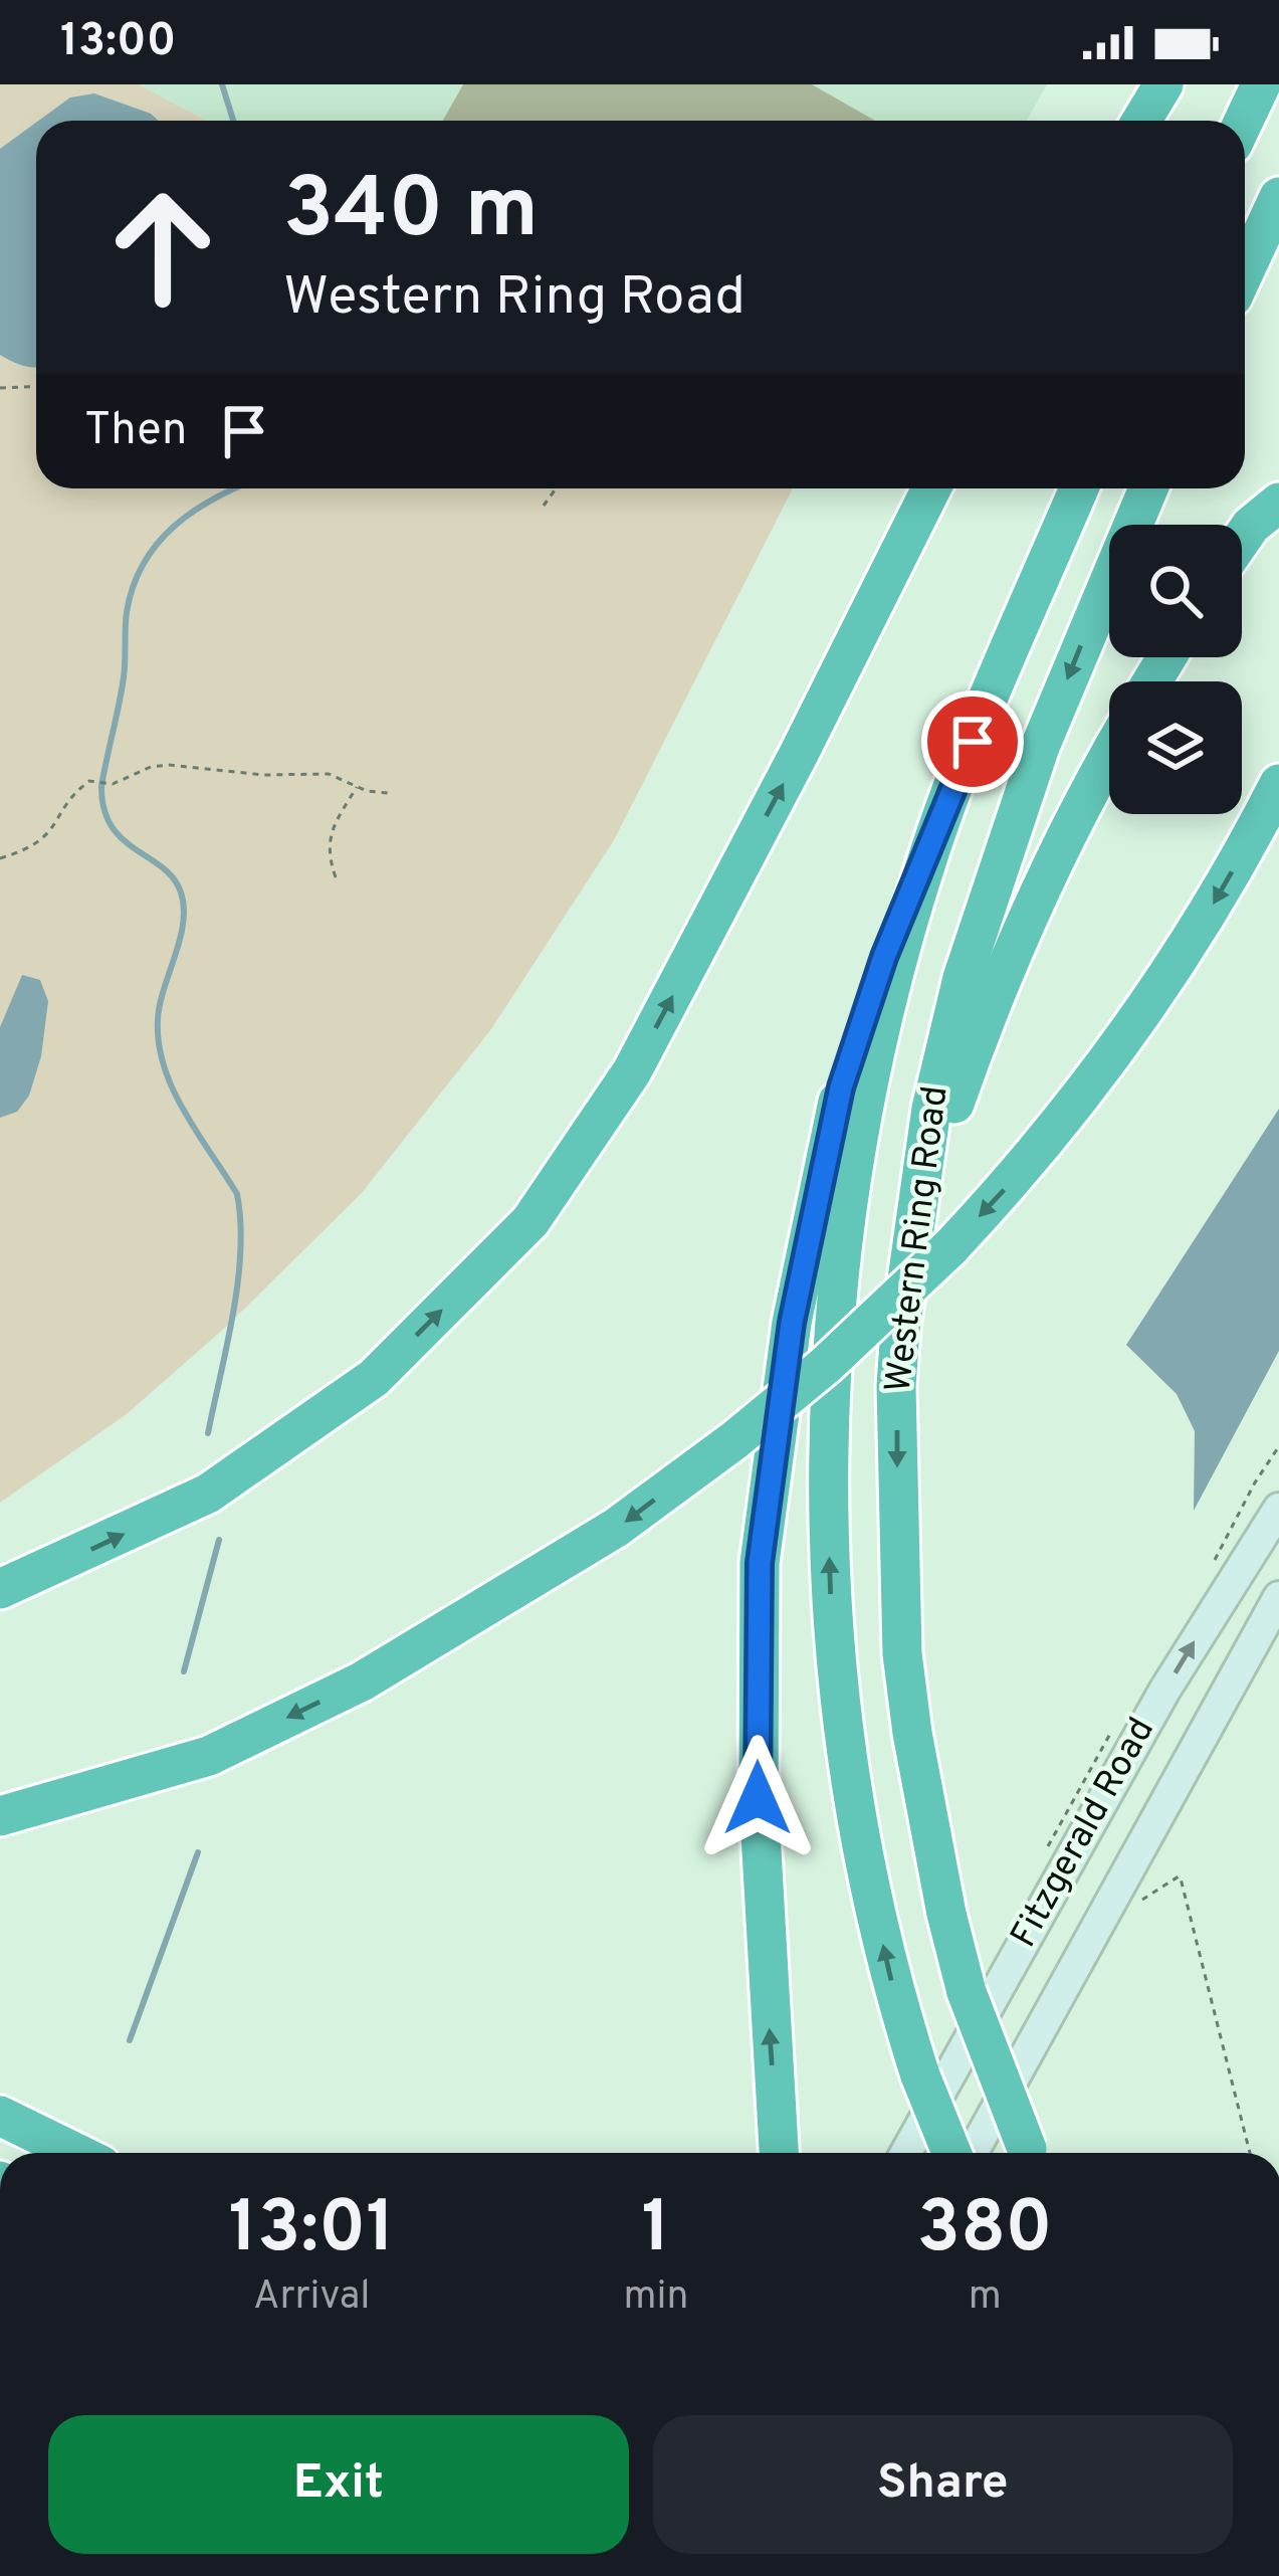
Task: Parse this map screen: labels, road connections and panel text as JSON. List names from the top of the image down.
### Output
{
  "streets": {
    "highway": ["Western Ring Road"],
    "main road": ["Fitzgerald Road"]
  },
  "page": {
    "status": "13:00",
    "turn": ["340 m", "Western Ring Road"],
    "then": "Then",
    "eta": [
      "13:01",
      "Arrival",
      "1",
      "min",
      "380",
      "m"
    ],
    "buttons": ["Exit", "Share"]
  }
}
